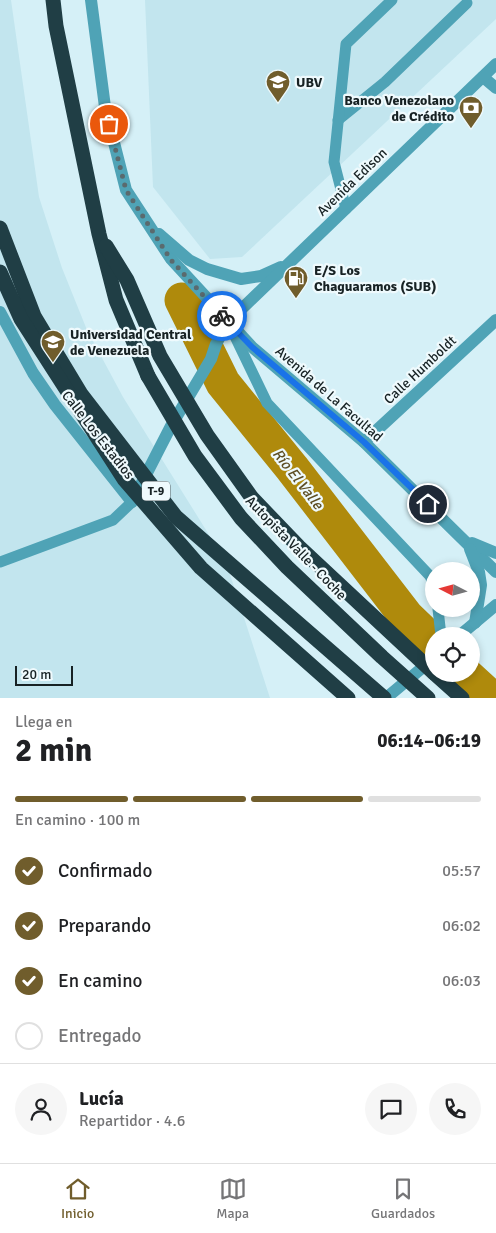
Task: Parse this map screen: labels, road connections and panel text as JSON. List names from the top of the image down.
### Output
{
  "streets": {
    "highway": ["T-9", "Autopista Valle - Coche"],
    "street": [
      "Avenida Edison",
      "Calle Humboldt",
      "Avenida de La Facultad",
      "Calle Los Estadios"
    ]
  },
  "crossings": [
    ["Avenida Edison", "Avenida de La Facultad"],
    ["Avenida Edison", "Calle Los Estadios"],
    ["Calle Humboldt", "Avenida de La Facultad"],
    ["Avenida de La Facultad", "Calle Los Estadios"]
  ],
  "water": ["Río El Valle"],
  "places": {
    "school or university": ["UBV", "Universidad Central de Venezuela"],
    "bank": ["Banco Venezolano de Crédito"],
    "fuel station": ["E/S Los Chaguaramos (SUB)"]
  },
  "scale_bar": "20 m",
  "north": "left",
  "page": {
    "scale": "20 m",
    "heading": ["2 min", "Llega en", "06:14–06:19"],
    "panel": ["Lucía", "Repartidor · 4.6"],
    "bar": "En camino · 100 m",
    "list": [
      ["Confirmado", "05:57"],
      ["Preparando", "06:02"],
      ["En camino", "06:03"],
      "Entregado"
    ],
    "tabs": ["Inicio", "Mapa", "Guardados"]
  }
}
